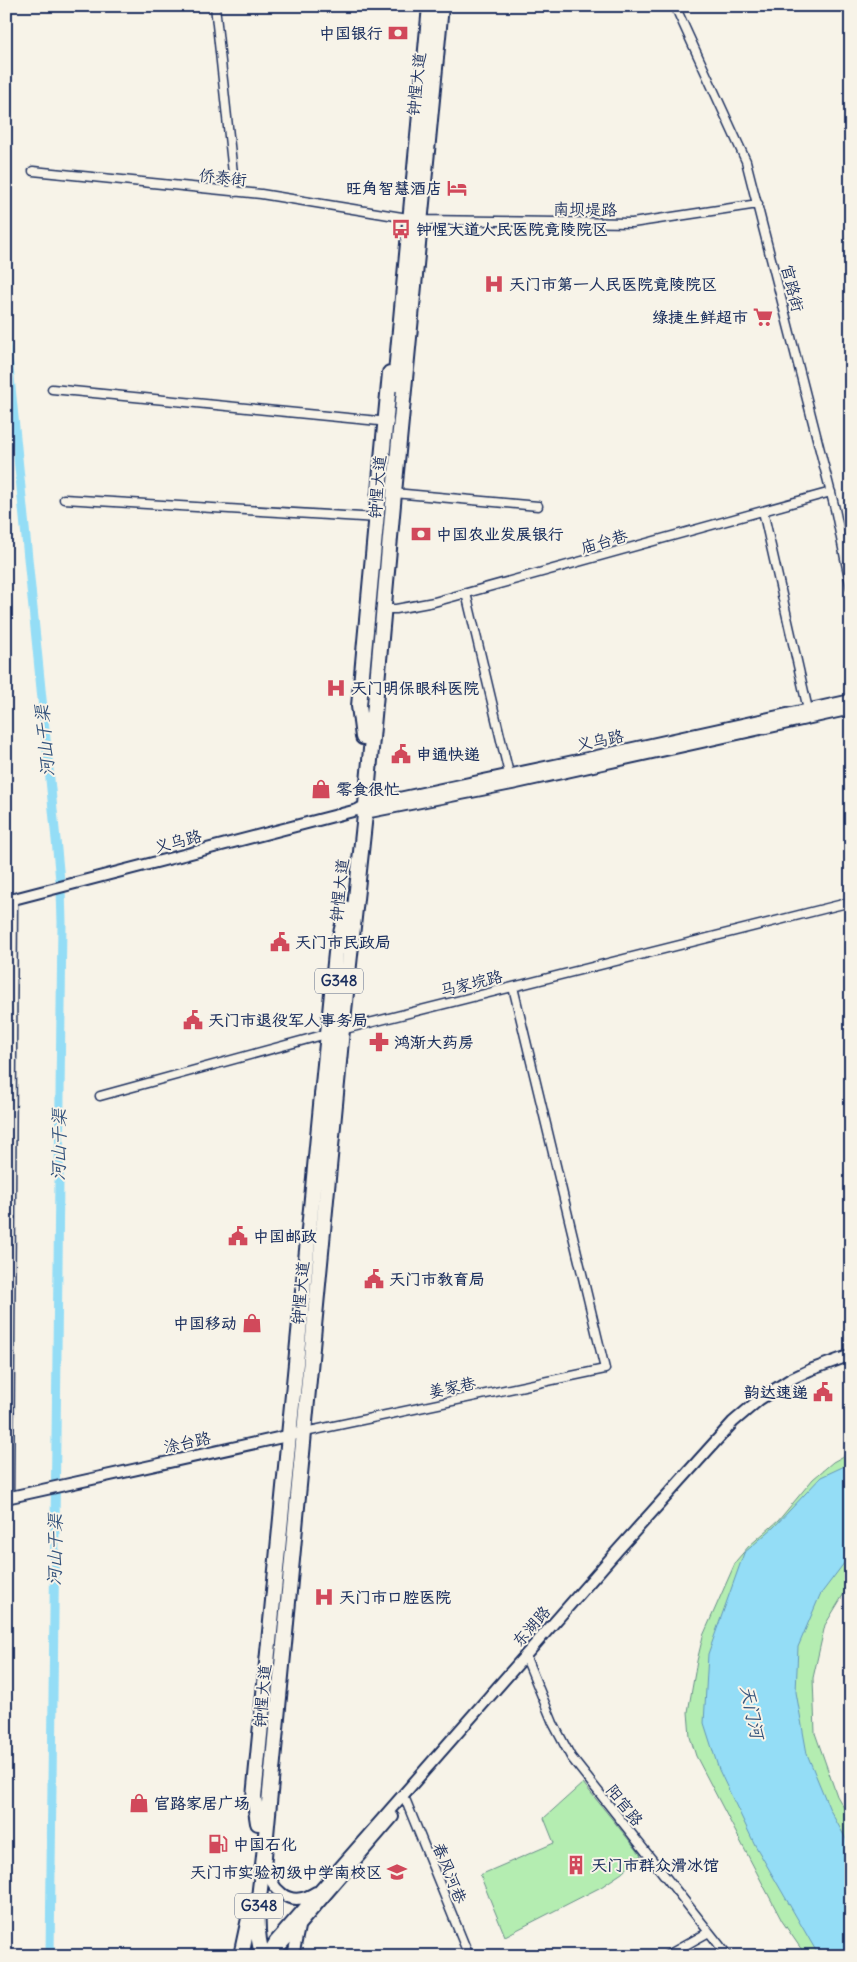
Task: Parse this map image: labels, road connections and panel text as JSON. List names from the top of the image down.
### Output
{
  "streets": {
    "highway": ["钟惺大道", "G348"],
    "main road": ["义乌路", "涂台路", "东湖路"],
    "street": [
      "侨泰街",
      "南坝堤路",
      "官路街",
      "庙台巷",
      "马家垸路",
      "姜家巷",
      "阳官路",
      "春风河巷"
    ]
  },
  "crossings": [
    ["钟惺大道", "侨泰街"],
    ["钟惺大道", "南坝堤路"],
    ["钟惺大道", "庙台巷"],
    ["钟惺大道", "义乌路"],
    ["钟惺大道", "马家垸路"],
    ["钟惺大道", "姜家巷"],
    ["钟惺大道", "涂台路"],
    ["钟惺大道", "东湖路"],
    ["侨泰街", "南坝堤路"],
    ["南坝堤路", "官路街"],
    ["官路街", "庙台巷"],
    ["马家垸路", "姜家巷"],
    ["姜家巷", "涂台路"],
    ["东湖路", "阳官路"],
    ["东湖路", "春风河巷"]
  ],
  "water": ["河山干渠", "天门河"],
  "places": {
    "bank": ["中国银行", "中国农业发展银行"],
    "hotel": ["旺角智慧酒店"],
    "bus stop": ["钟惺大道人民医院竟陵院区"],
    "hospital": ["天门市第一人民医院竟陵院区", "天门明保眼科医院", "天门市口腔医院"],
    "supermarket": ["绿捷生鲜超市"],
    "public building": [
      "申通快递",
      "天门市民政局",
      "天门市退役军人事务局",
      "中国邮政",
      "天门市教育局",
      "韵达速递"
    ],
    "shop": ["零食很忙", "中国移动", "官路家居广场"],
    "pharmacy": ["鸿渐大药房"],
    "fuel station": ["中国石化"],
    "building": ["天门市群众滑冰馆"],
    "school or university": ["天门市实验初级中学南校区"]
  }
}
